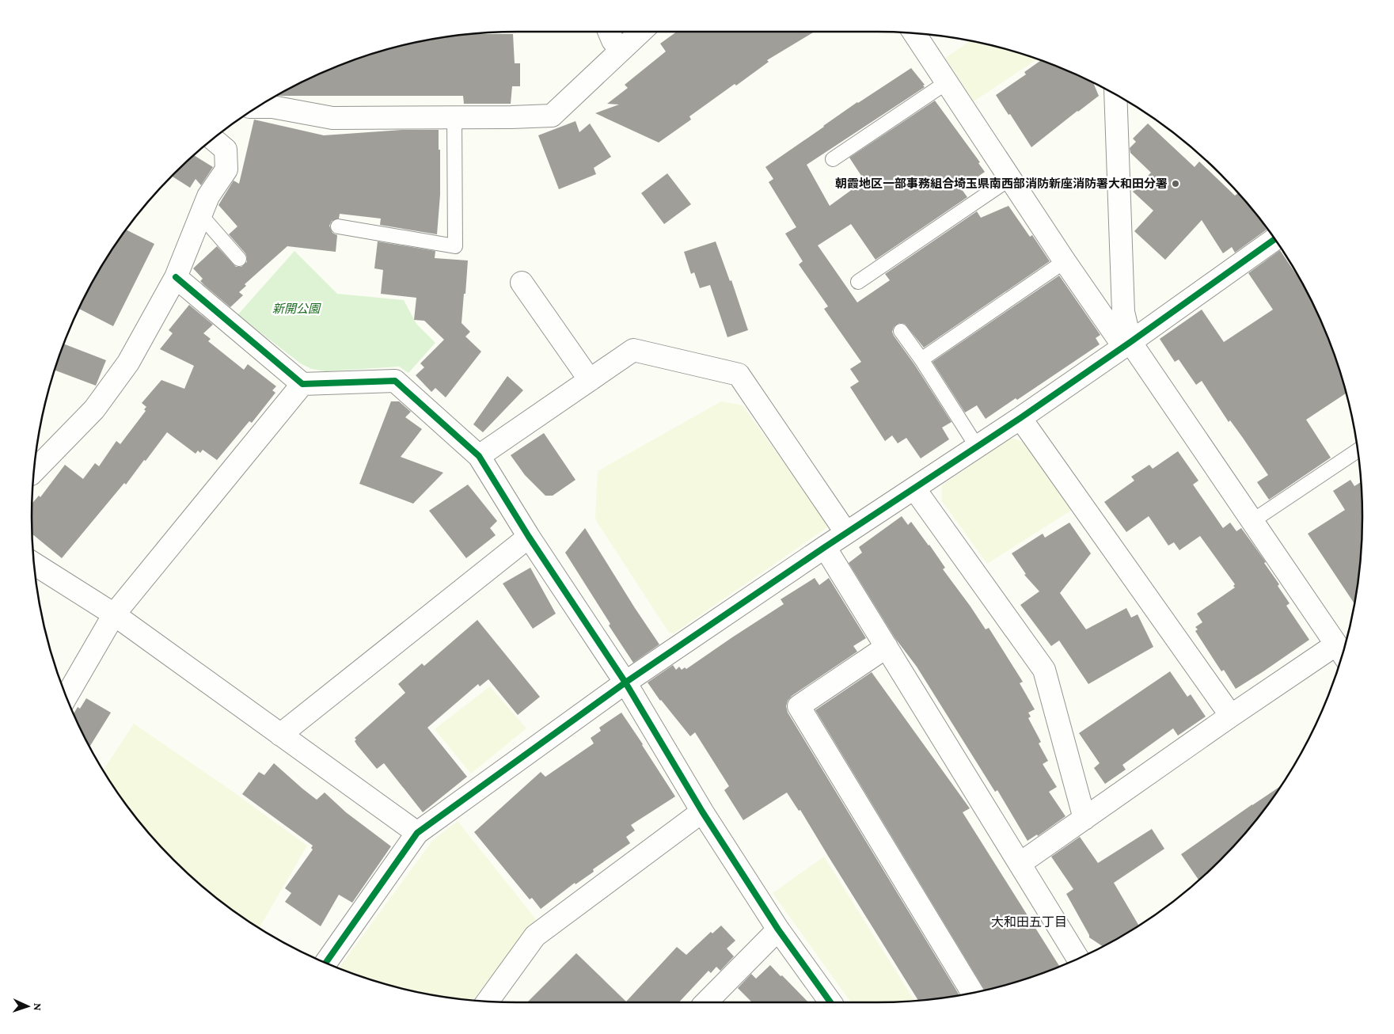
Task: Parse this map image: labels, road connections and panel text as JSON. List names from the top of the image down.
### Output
{
  "districts": ["大和田五丁目"],
  "parks": ["新開公園"],
  "places": ["朝霞地区一部事務組合埼玉県南西部消防新座消防署大和田分署"],
  "north": "right"
}
